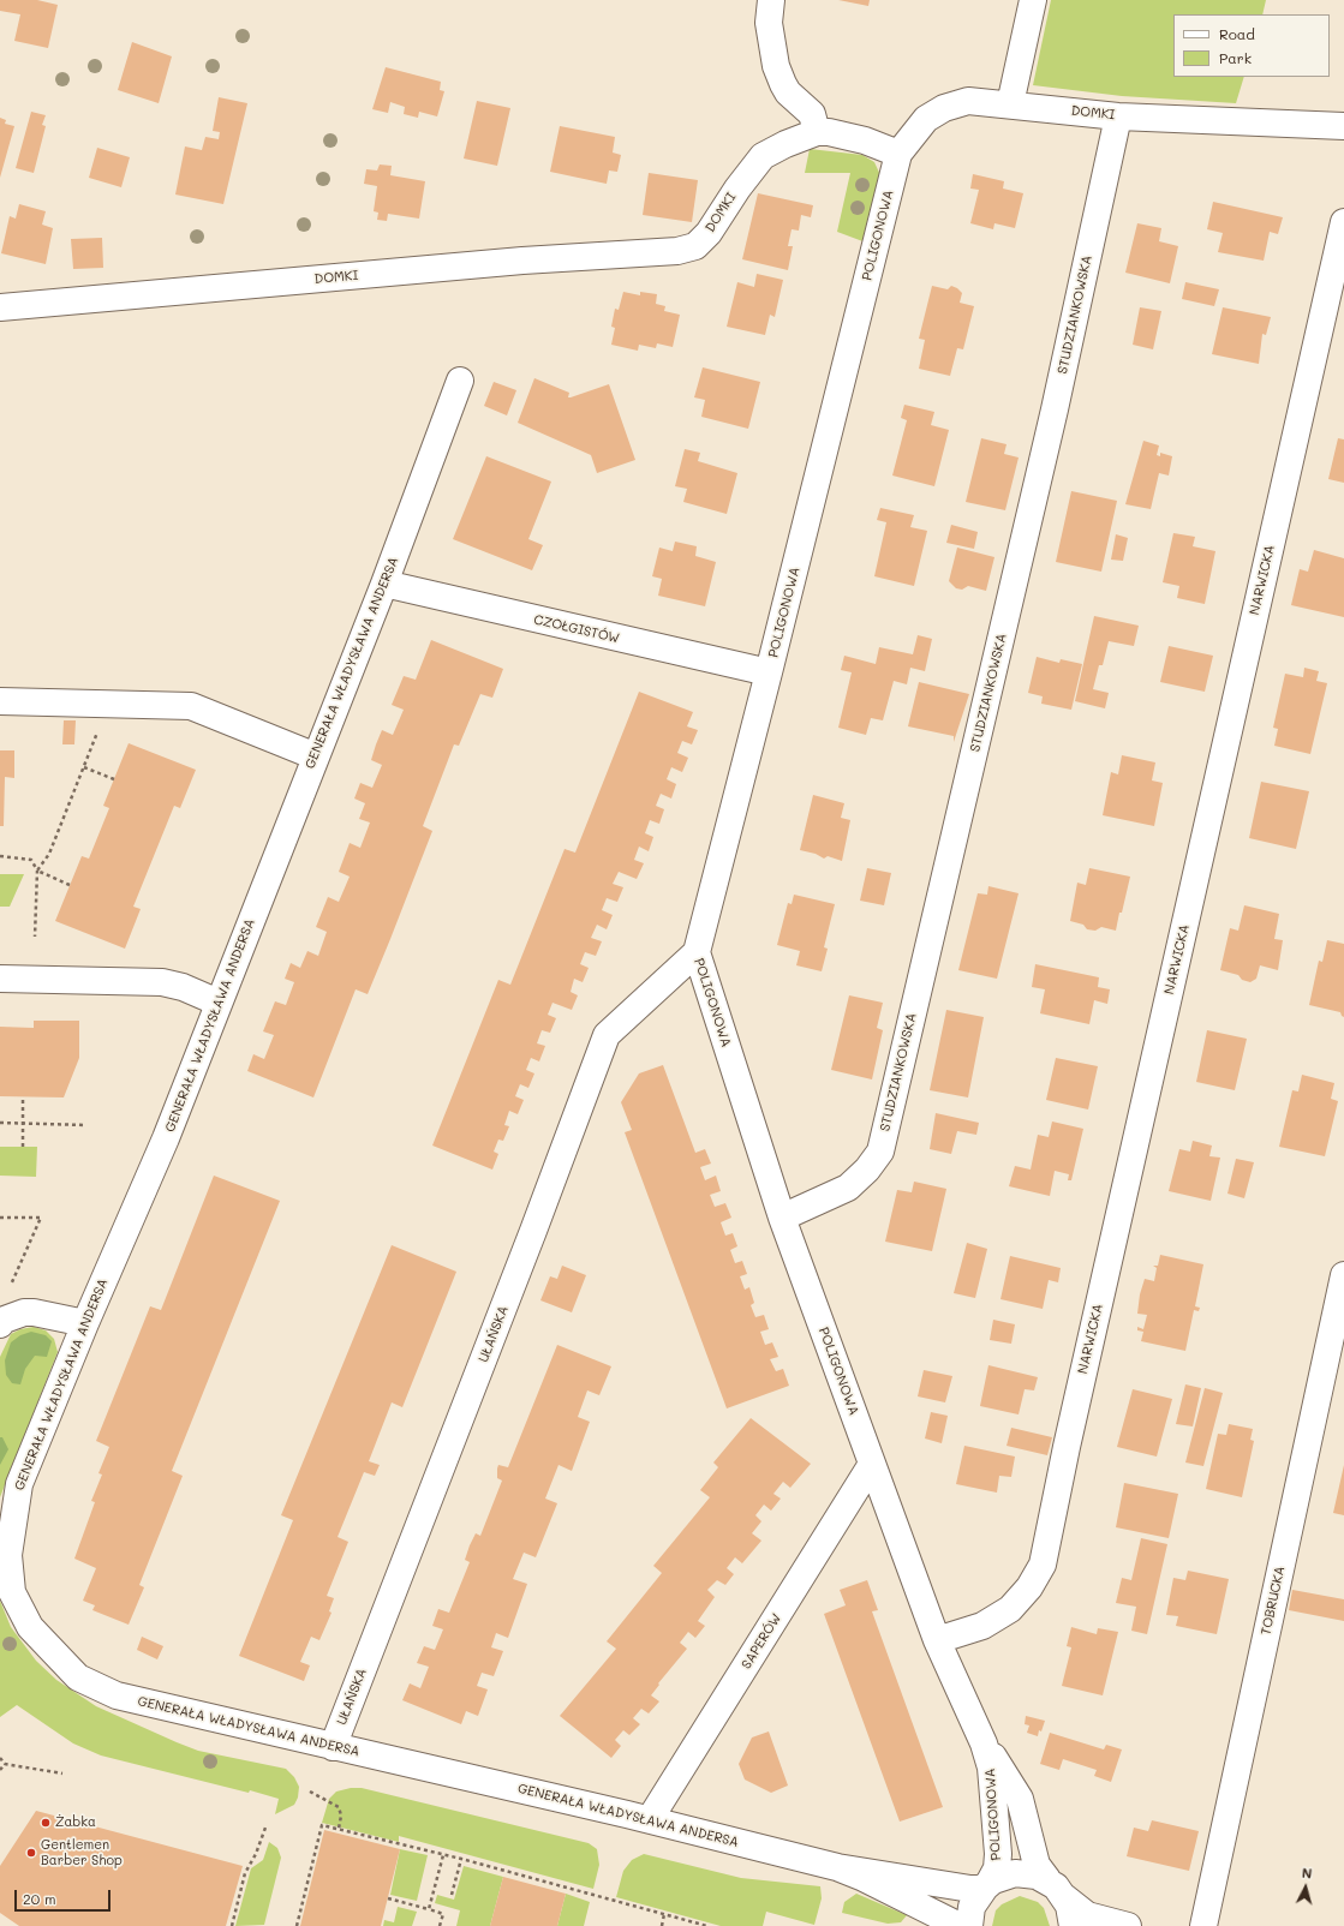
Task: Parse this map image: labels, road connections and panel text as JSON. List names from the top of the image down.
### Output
{
  "streets": {
    "street": [
      "DOMKI",
      "POLIGONOWA",
      "STUDZIANKOWSKA",
      "NARWICKA",
      "CZOŁGISTÓW",
      "GENERAŁA WŁADYSŁAWA ANDERSA",
      "UŁAŃSKA",
      "TOBRUCKA",
      "SAPERÓW"
    ]
  },
  "crossings": [
    ["DOMKI", "POLIGONOWA"],
    ["DOMKI", "STUDZIANKOWSKA"],
    ["POLIGONOWA", "STUDZIANKOWSKA"],
    ["POLIGONOWA", "NARWICKA"],
    ["POLIGONOWA", "CZOŁGISTÓW"],
    ["POLIGONOWA", "GENERAŁA WŁADYSŁAWA ANDERSA"],
    ["POLIGONOWA", "UŁAŃSKA"],
    ["POLIGONOWA", "SAPERÓW"],
    ["CZOŁGISTÓW", "GENERAŁA WŁADYSŁAWA ANDERSA"],
    ["GENERAŁA WŁADYSŁAWA ANDERSA", "UŁAŃSKA"],
    ["GENERAŁA WŁADYSŁAWA ANDERSA", "SAPERÓW"]
  ],
  "places": ["Żabka", "Gentlemen Barber Shop"],
  "legend": ["Road", "Park"],
  "scale_bar": "20 m",
  "north": "top"
}
